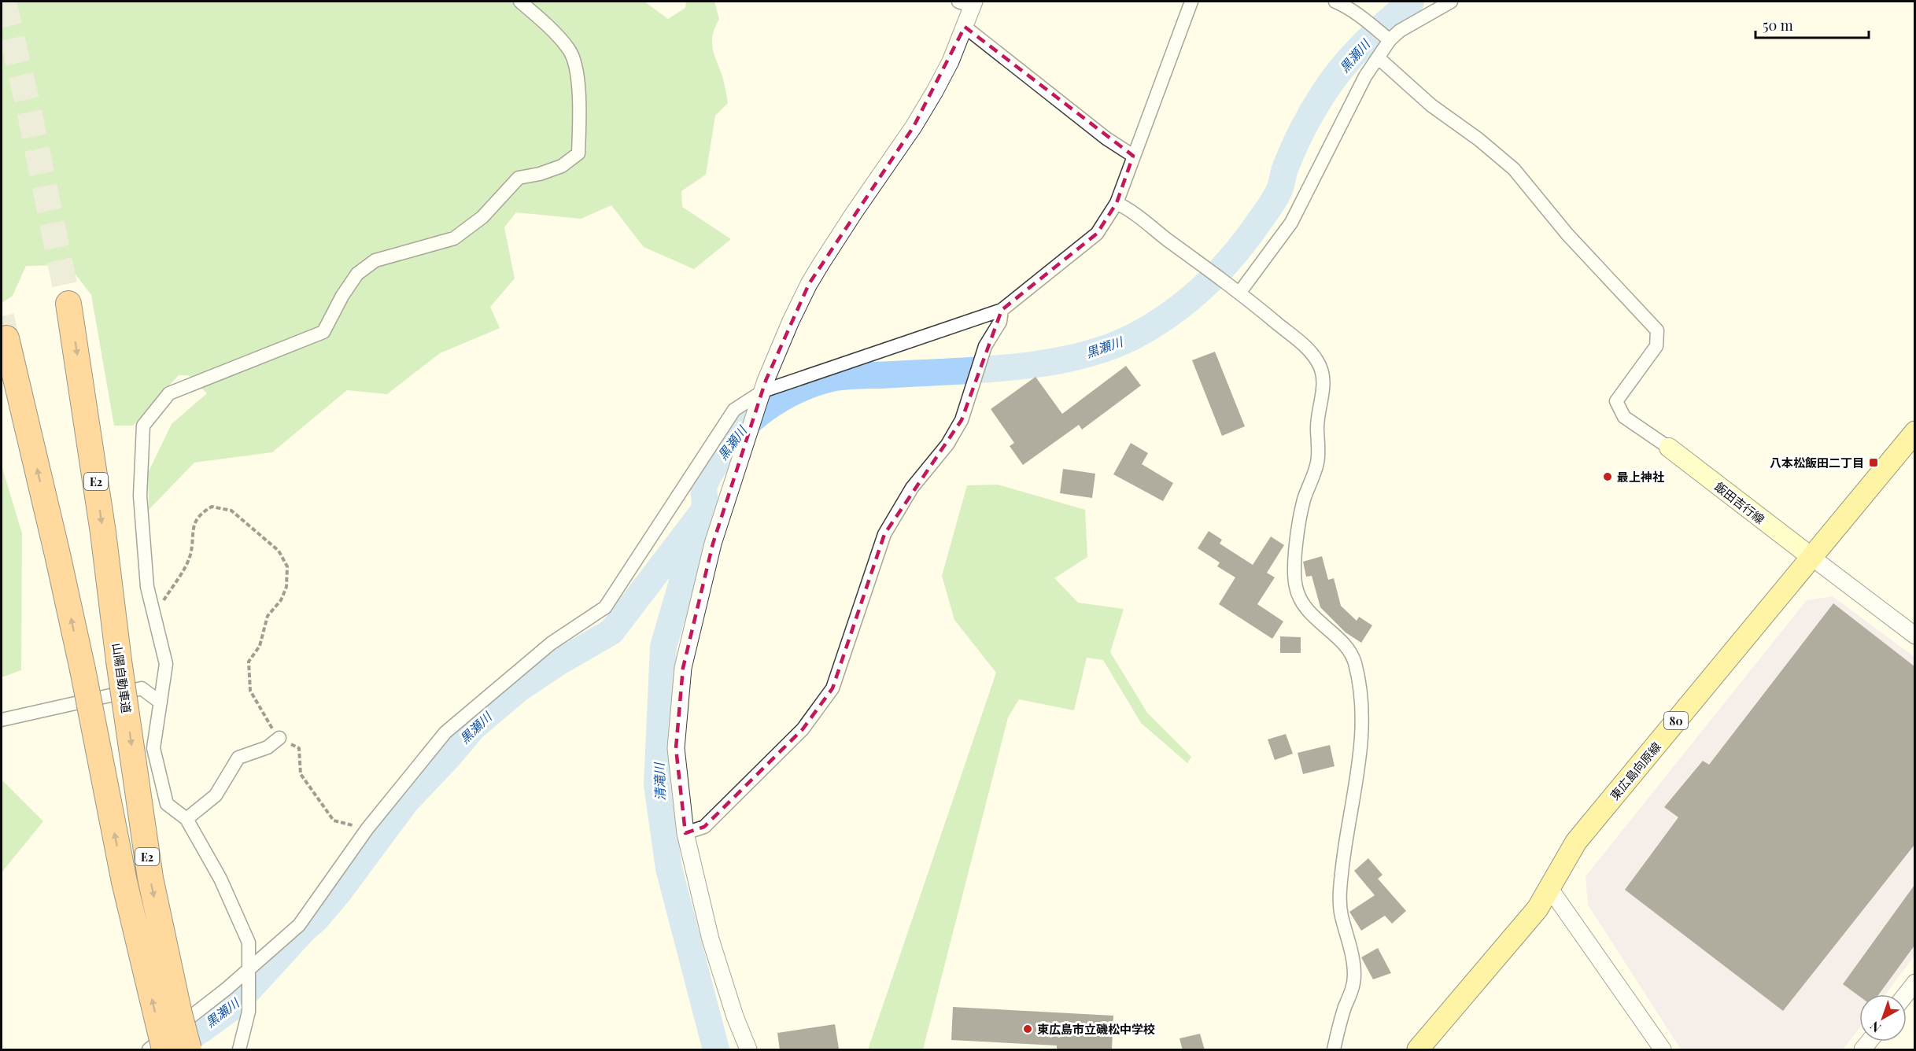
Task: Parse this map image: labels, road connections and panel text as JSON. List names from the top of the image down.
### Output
{
  "streets": {
    "highway": ["E2", "山陽自動車道"],
    "main road": ["飯田吉行線", "80", "東広島向原線"]
  },
  "crossings": [
    ["飯田吉行線", "東広島向原線"]
  ],
  "water": ["黒瀬川", "清滝川"],
  "places": {
    "transit": ["八本松飯田二丁目"],
    "other": ["最上神社", "東広島市立磯松中学校"]
  },
  "scale_bar": "50 m",
  "north": "bottom left"
}
